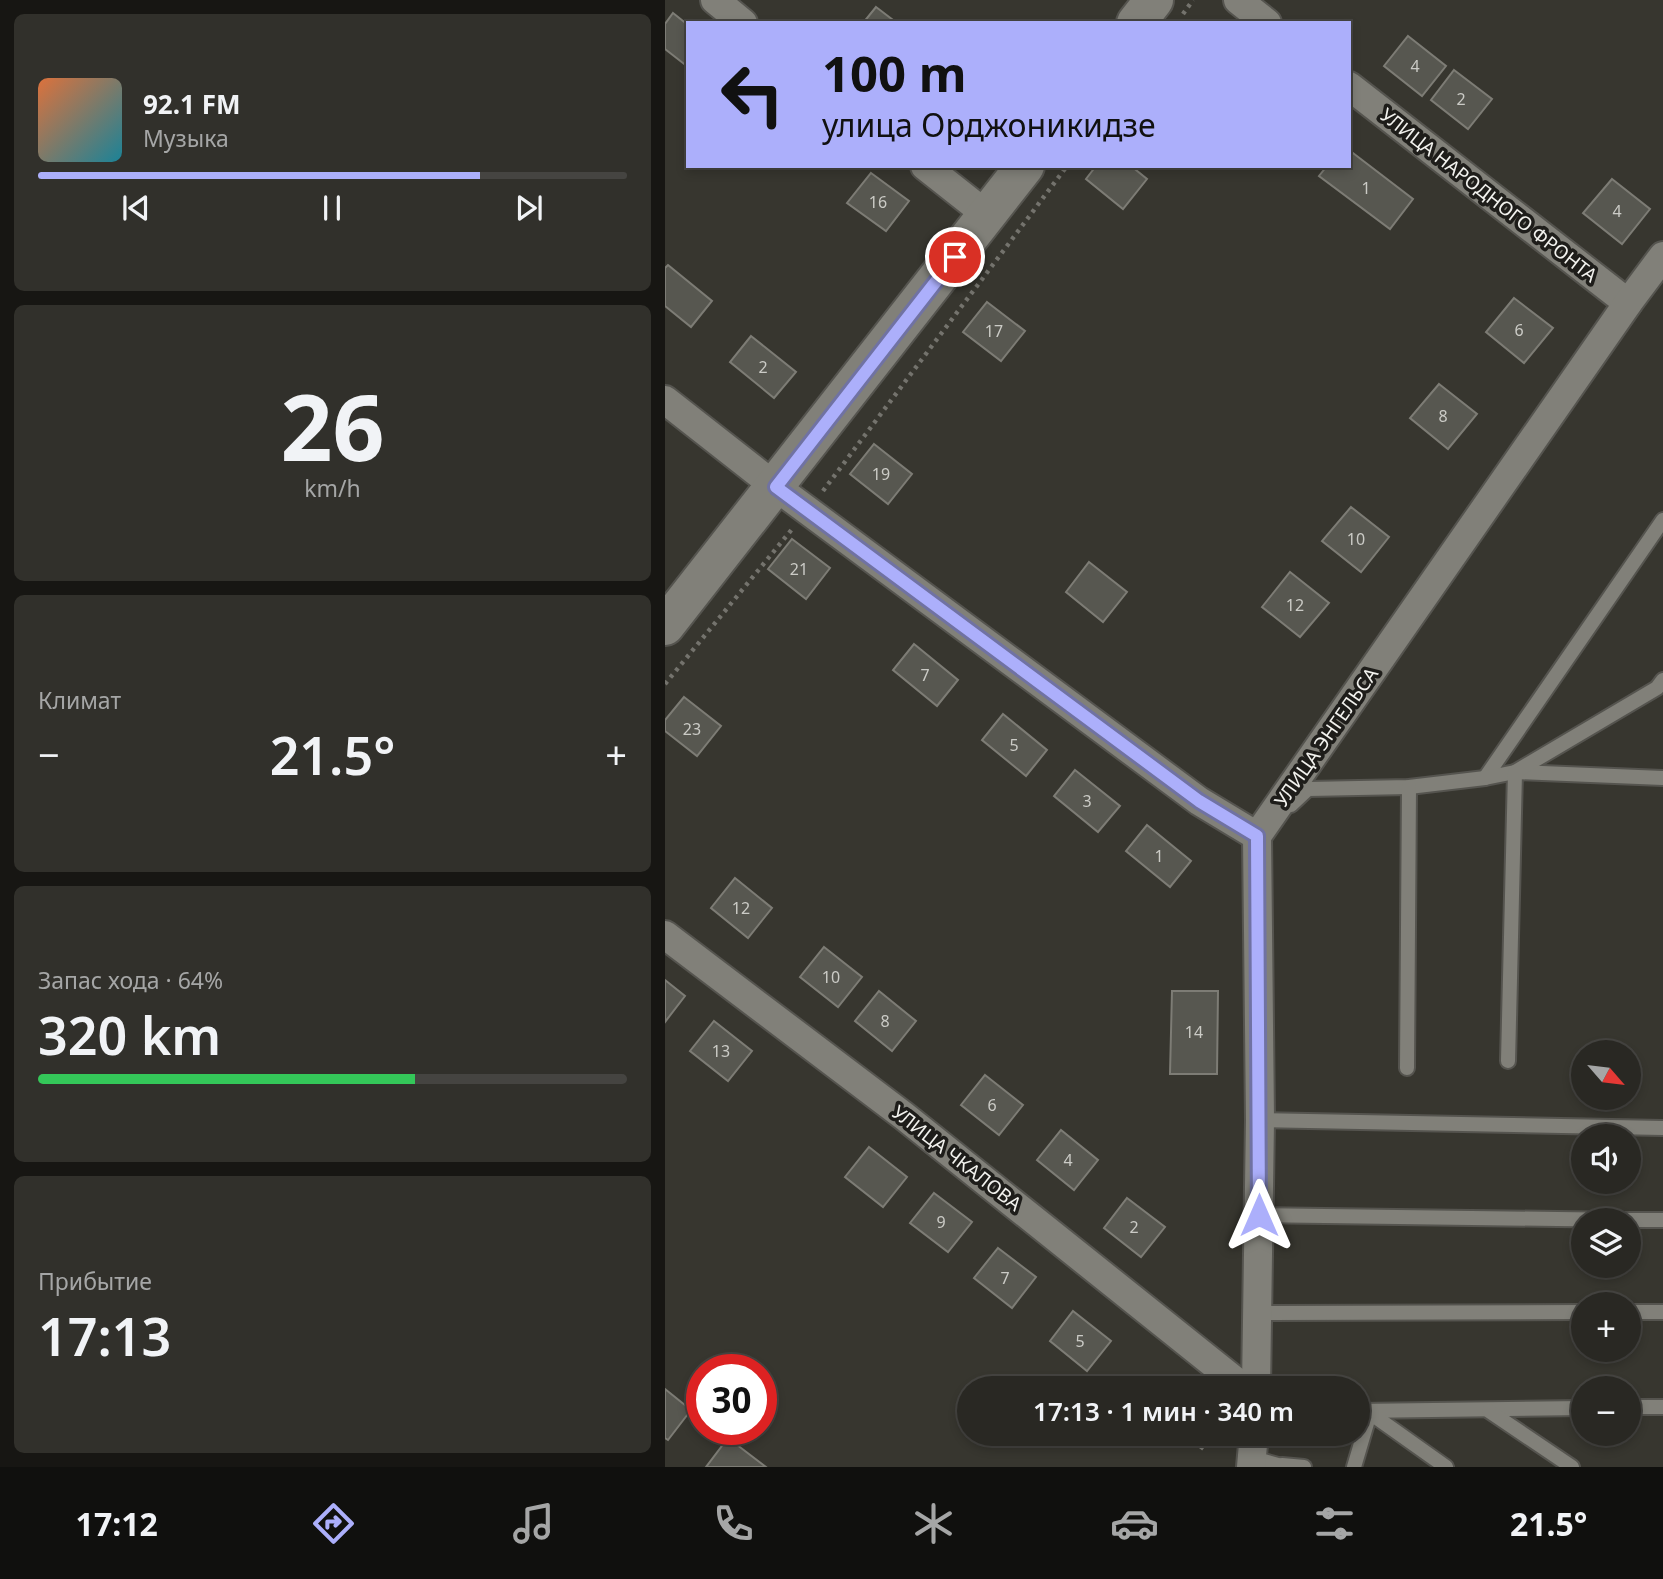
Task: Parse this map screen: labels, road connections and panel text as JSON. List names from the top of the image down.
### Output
{
  "streets": {
    "street": ["УЛИЦА НАРОДНОГО ФРОНТА", "УЛИЦА ЭНГЕЛЬСА", "УЛИЦА ЧКАЛОВА"]
  },
  "crossings": [
    ["УЛИЦА НАРОДНОГО ФРОНТА", "УЛИЦА ЭНГЕЛЬСА"]
  ],
  "house_numbers": [
    "4",
    "2",
    "1",
    "16",
    "4",
    "6",
    "17",
    "2",
    "8",
    "19",
    "10",
    "21",
    "12",
    "7",
    "23",
    "5",
    "3",
    "1",
    "12",
    "10",
    "8",
    "14",
    "13",
    "6",
    "4",
    "9",
    "2",
    "7",
    "5"
  ],
  "north": "bottom right",
  "page": {
    "turn": ["100 m", "улица Орджоникидзе"],
    "song": ["92.1 FM", "Музыка"],
    "tile": [
      ["26", "km/h"],
      "Климат",
      ["Запас хода · 64%", "320 km"],
      ["Прибытие", "17:13"]
    ],
    "heat": ["−", "21.5°", "+"],
    "map_buttons": ["+", "−"],
    "limit": "30",
    "trip": "17:13 · 1 мин · 340 m",
    "tabs": ["17:12", "21.5°"]
  }
}
